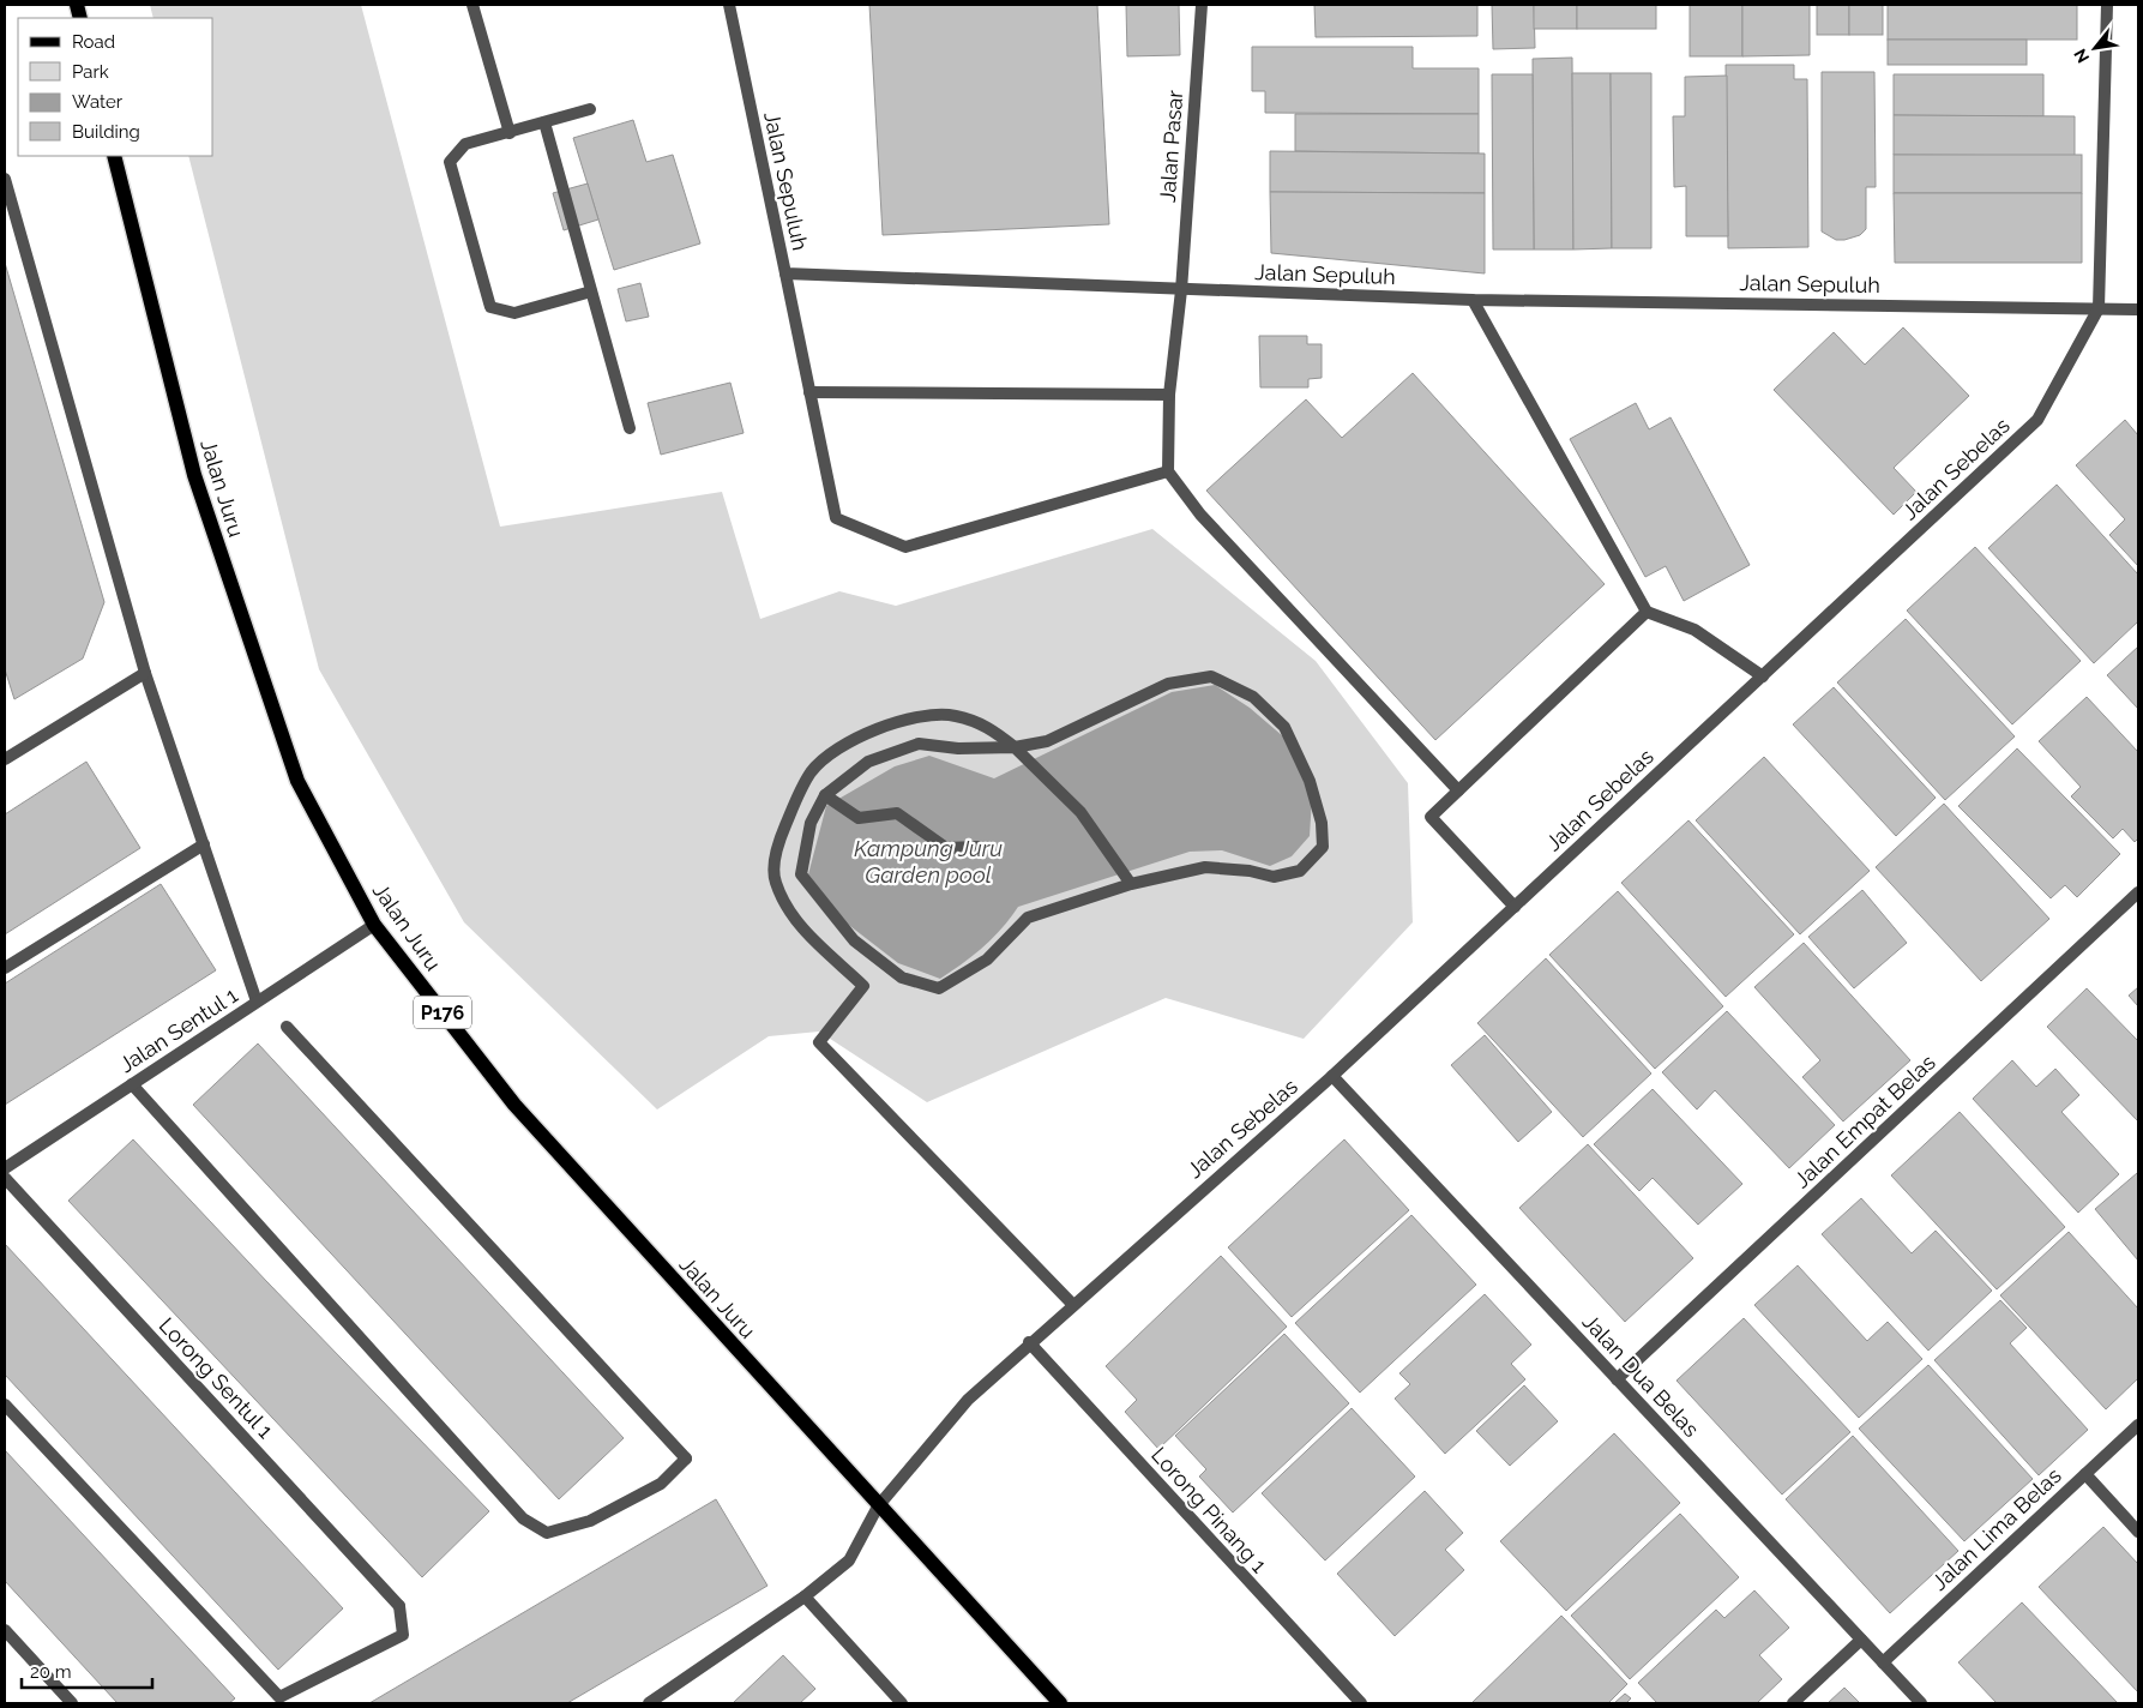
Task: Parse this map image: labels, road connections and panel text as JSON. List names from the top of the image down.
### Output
{
  "streets": {
    "main road": ["Jalan Juru", "P176"],
    "street": [
      "Jalan Pasar",
      "Jalan Sepuluh",
      "Jalan Sebelas",
      "Jalan Sentul 1",
      "Jalan Empat Belas",
      "Jalan Dua Belas",
      "Lorong Sentul 1",
      "Lorong Pinang 1",
      "Jalan Lima Belas"
    ]
  },
  "crossings": [
    ["Jalan Pasar", "Jalan Sepuluh"],
    ["Jalan Sepuluh", "Jalan Sebelas"],
    ["Jalan Sebelas", "Jalan Juru"],
    ["Jalan Sebelas", "Jalan Dua Belas"],
    ["Jalan Sebelas", "Lorong Pinang 1"],
    ["Jalan Juru", "Jalan Sentul 1"],
    ["Jalan Empat Belas", "Jalan Dua Belas"],
    ["Jalan Dua Belas", "Jalan Lima Belas"]
  ],
  "water": ["Kampung Juru Garden pool"],
  "legend": [
    "Road",
    "Park",
    "Water",
    "Building"
  ],
  "scale_bar": "20 m",
  "north": "bottom left"
}
